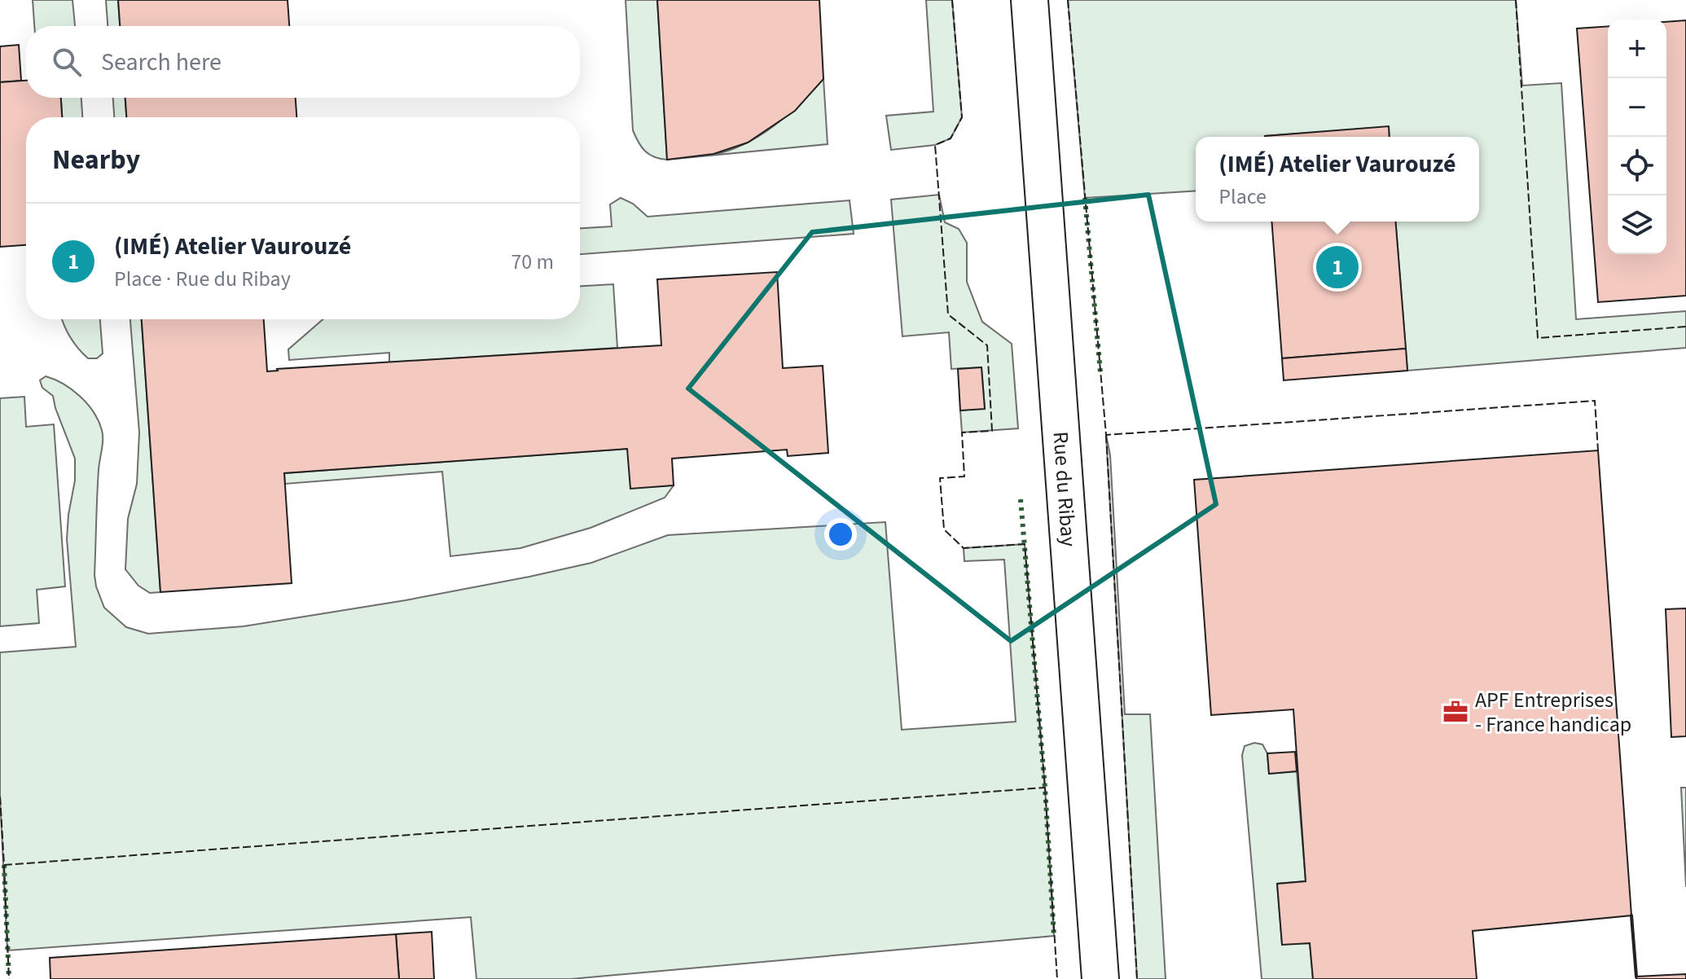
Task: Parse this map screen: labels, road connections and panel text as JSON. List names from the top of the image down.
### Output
{
  "streets": {
    "street": ["Rue du Ribay"]
  },
  "places": {
    "office": ["APF Entreprises - France handicap"]
  },
  "page": {
    "map_buttons": ["+", "−"],
    "search": "Search here",
    "heading": "Nearby",
    "popup": ["(IMÉ) Atelier Vaurouzé", "Place"],
    "list": [
      {
        "mark": "1",
        "name": "(IMÉ) Atelier Vaurouzé",
        "note": "Place · Rue du Ribay",
        "value": "70 m"
      }
    ],
    "pins": "1"
  }
}
